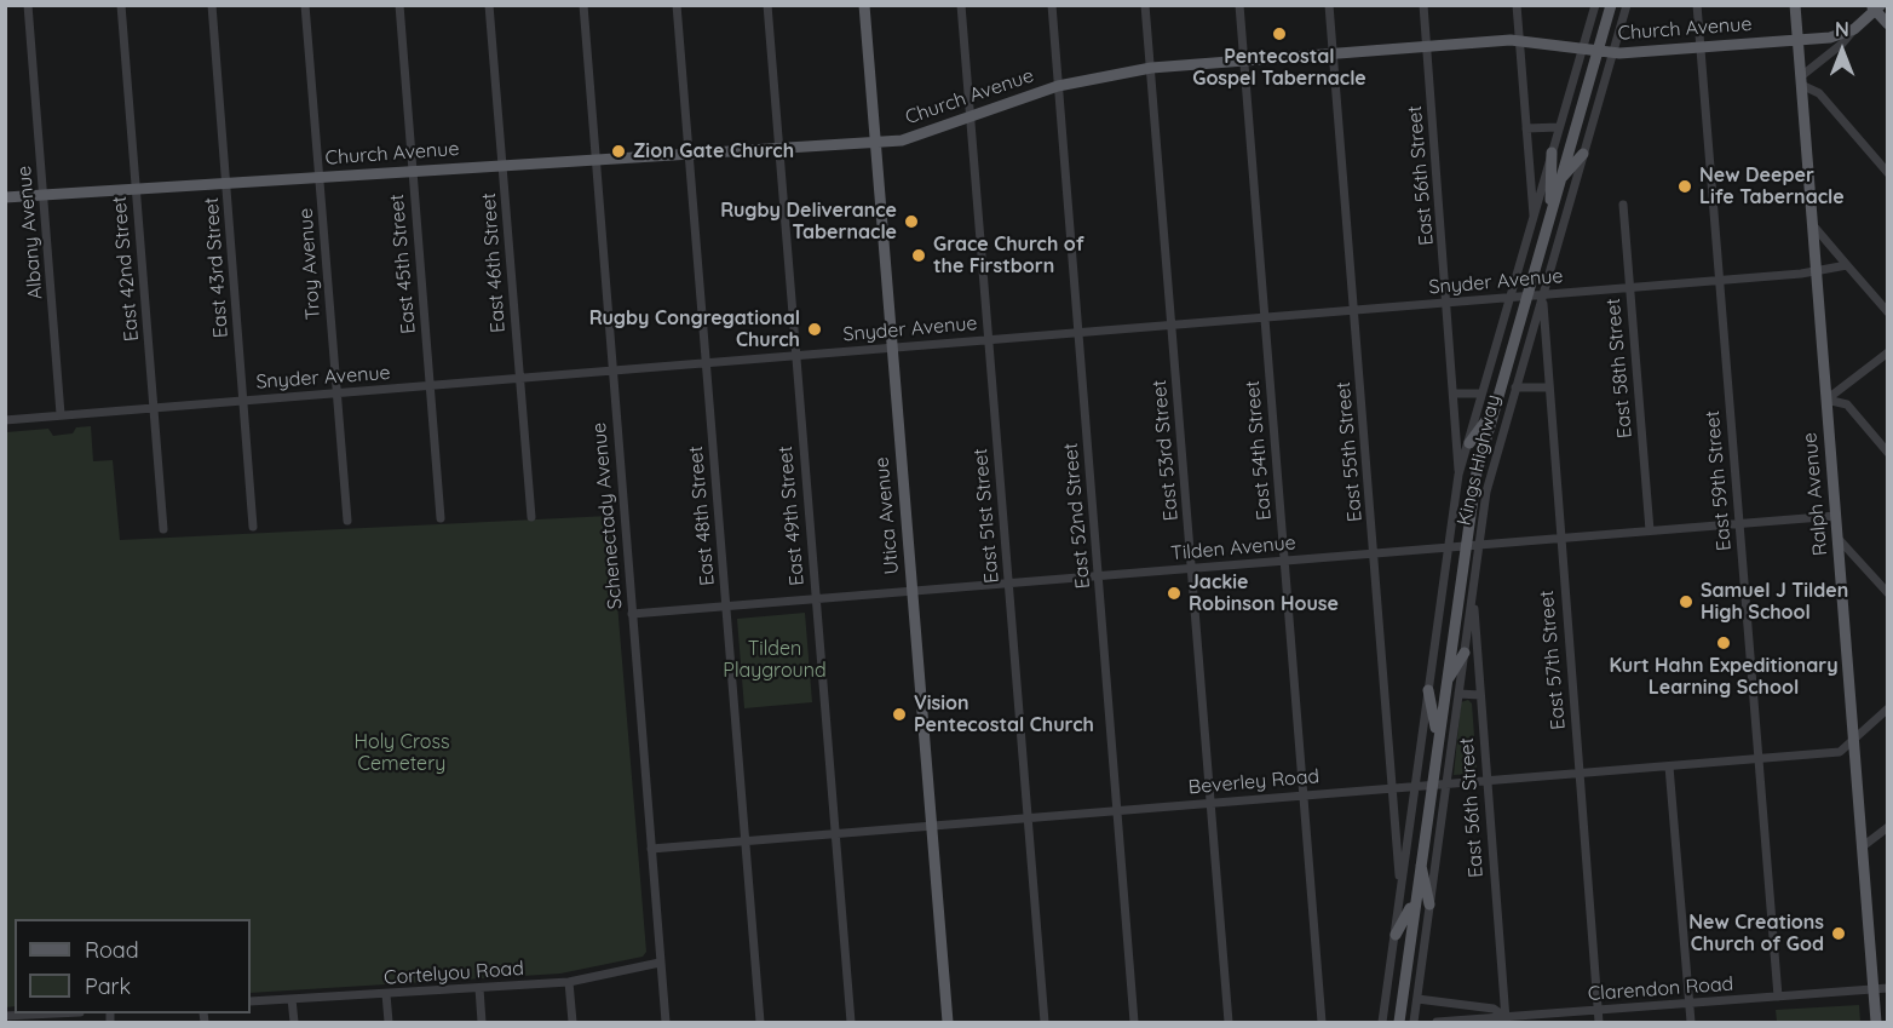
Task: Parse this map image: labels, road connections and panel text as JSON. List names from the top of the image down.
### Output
{
  "streets": {
    "main road": [
      "Church Avenue",
      "Kings Highway",
      "Ralph Avenue",
      "Utica Avenue"
    ],
    "street": [
      "East 56th Street",
      "Albany Avenue",
      "East 46th Street",
      "Troy Avenue",
      "East 45th Street",
      "East 43rd Street",
      "East 42nd Street",
      "Snyder Avenue",
      "East 58th Street",
      "East 53rd Street",
      "East 54th Street",
      "East 55th Street",
      "East 59th Street",
      "Schenectady Avenue",
      "East 48th Street",
      "East 49th Street",
      "East 51st Street",
      "East 52nd Street",
      "Tilden Avenue",
      "East 57th Street",
      "Beverley Road",
      "Cortelyou Road",
      "Clarendon Road"
    ]
  },
  "crossings": [
    ["Church Avenue", "East 56th Street"],
    ["Church Avenue", "Albany Avenue"],
    ["Church Avenue", "East 46th Street"],
    ["Church Avenue", "Troy Avenue"],
    ["Church Avenue", "East 45th Street"],
    ["Church Avenue", "East 43rd Street"],
    ["Church Avenue", "East 42nd Street"],
    ["Church Avenue", "East 53rd Street"],
    ["Church Avenue", "East 54th Street"],
    ["Church Avenue", "East 55th Street"],
    ["Church Avenue", "Kings Highway"],
    ["Church Avenue", "East 59th Street"],
    ["Church Avenue", "Ralph Avenue"],
    ["Church Avenue", "Schenectady Avenue"],
    ["Church Avenue", "East 48th Street"],
    ["Church Avenue", "East 49th Street"],
    ["Church Avenue", "Utica Avenue"],
    ["Church Avenue", "East 51st Street"],
    ["Church Avenue", "East 52nd Street"],
    ["East 56th Street", "Snyder Avenue"],
    ["East 56th Street", "Kings Highway"],
    ["East 56th Street", "Beverley Road"],
    ["East 56th Street", "Clarendon Road"],
    ["Albany Avenue", "Snyder Avenue"],
    ["East 46th Street", "Snyder Avenue"],
    ["Troy Avenue", "Snyder Avenue"],
    ["East 45th Street", "Snyder Avenue"],
    ["East 43rd Street", "Snyder Avenue"],
    ["East 42nd Street", "Snyder Avenue"],
    ["Snyder Avenue", "East 58th Street"],
    ["Snyder Avenue", "East 53rd Street"],
    ["Snyder Avenue", "East 54th Street"],
    ["Snyder Avenue", "East 55th Street"],
    ["Snyder Avenue", "Kings Highway"],
    ["Snyder Avenue", "East 59th Street"],
    ["Snyder Avenue", "Ralph Avenue"],
    ["Snyder Avenue", "Schenectady Avenue"],
    ["Snyder Avenue", "East 48th Street"],
    ["Snyder Avenue", "East 49th Street"],
    ["Snyder Avenue", "Utica Avenue"],
    ["Snyder Avenue", "East 51st Street"],
    ["Snyder Avenue", "East 52nd Street"],
    ["Snyder Avenue", "East 57th Street"],
    ["East 58th Street", "Tilden Avenue"],
    ["East 53rd Street", "Tilden Avenue"],
    ["East 53rd Street", "Beverley Road"],
    ["East 54th Street", "Tilden Avenue"],
    ["East 54th Street", "Beverley Road"],
    ["East 55th Street", "Kings Highway"],
    ["East 55th Street", "Tilden Avenue"],
    ["East 55th Street", "Beverley Road"],
    ["Kings Highway", "Tilden Avenue"],
    ["Kings Highway", "East 57th Street"],
    ["Kings Highway", "Beverley Road"],
    ["East 59th Street", "Tilden Avenue"],
    ["East 59th Street", "Beverley Road"],
    ["East 59th Street", "Clarendon Road"],
    ["Ralph Avenue", "Tilden Avenue"],
    ["Ralph Avenue", "Beverley Road"],
    ["Ralph Avenue", "Clarendon Road"],
    ["Schenectady Avenue", "Tilden Avenue"],
    ["Schenectady Avenue", "Beverley Road"],
    ["Schenectady Avenue", "Cortelyou Road"],
    ["East 48th Street", "Tilden Avenue"],
    ["East 48th Street", "Beverley Road"],
    ["East 49th Street", "Tilden Avenue"],
    ["East 49th Street", "Beverley Road"],
    ["Utica Avenue", "Tilden Avenue"],
    ["Utica Avenue", "Beverley Road"],
    ["East 51st Street", "Tilden Avenue"],
    ["East 51st Street", "Beverley Road"],
    ["East 52nd Street", "Tilden Avenue"],
    ["East 52nd Street", "Beverley Road"],
    ["Tilden Avenue", "East 57th Street"],
    ["East 57th Street", "Beverley Road"],
    ["East 57th Street", "Clarendon Road"]
  ],
  "parks": ["Tilden Playground", "Holy Cross Cemetery"],
  "places": [
    "Pentecostal Gospel Tabernacle",
    "Zion Gate Church",
    "New Deeper Life Tabernacle",
    "Rugby Deliverance Tabernacle",
    "Grace Church of the Firstborn",
    "Rugby Congregational Church",
    "Jackie Robinson House",
    "Samuel J Tilden High School",
    "Kurt Hahn Expeditionary Learning School",
    "Vision Pentecostal Church",
    "New Creations Church of God"
  ],
  "legend": ["Road", "Park"],
  "north": "top"
}
